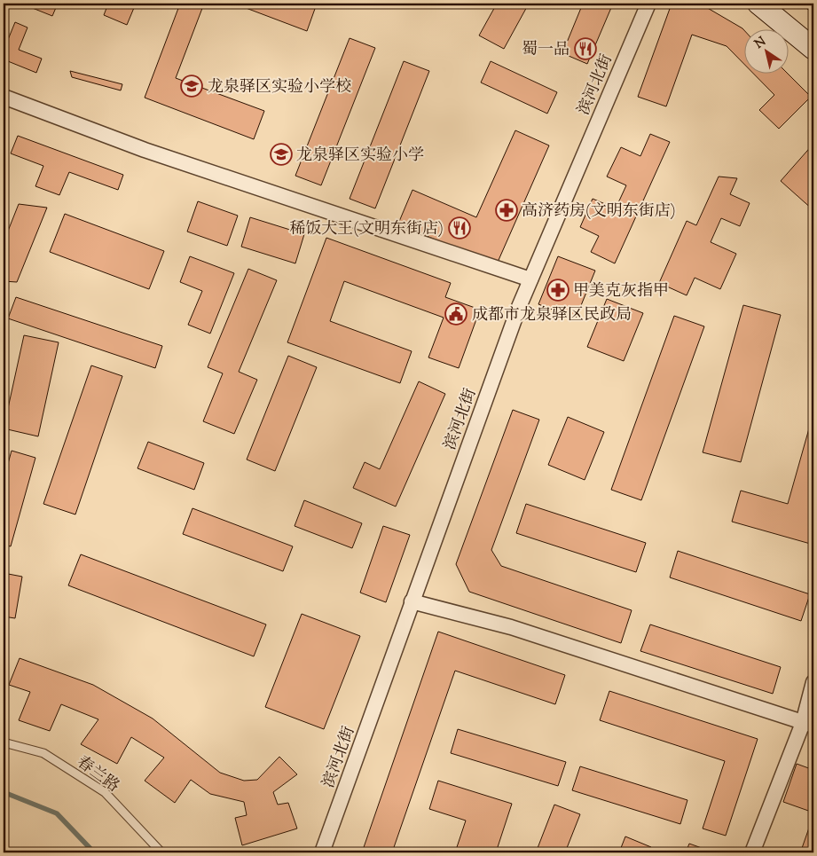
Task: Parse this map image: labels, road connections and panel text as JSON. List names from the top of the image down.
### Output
{
  "streets": {
    "street": ["滨河北街"],
    "lane": ["春兰路"]
  },
  "places": {
    "restaurant": ["蜀一品", "稀饭大王(文明东街店)"],
    "school or university": ["龙泉驿区实验小学校", "龙泉驿区实验小学"],
    "pharmacy": ["高济药房(文明东街店)", "甲美克灰指甲"],
    "public building": ["成都市龙泉驿区民政局"]
  },
  "north": "top left"
}
